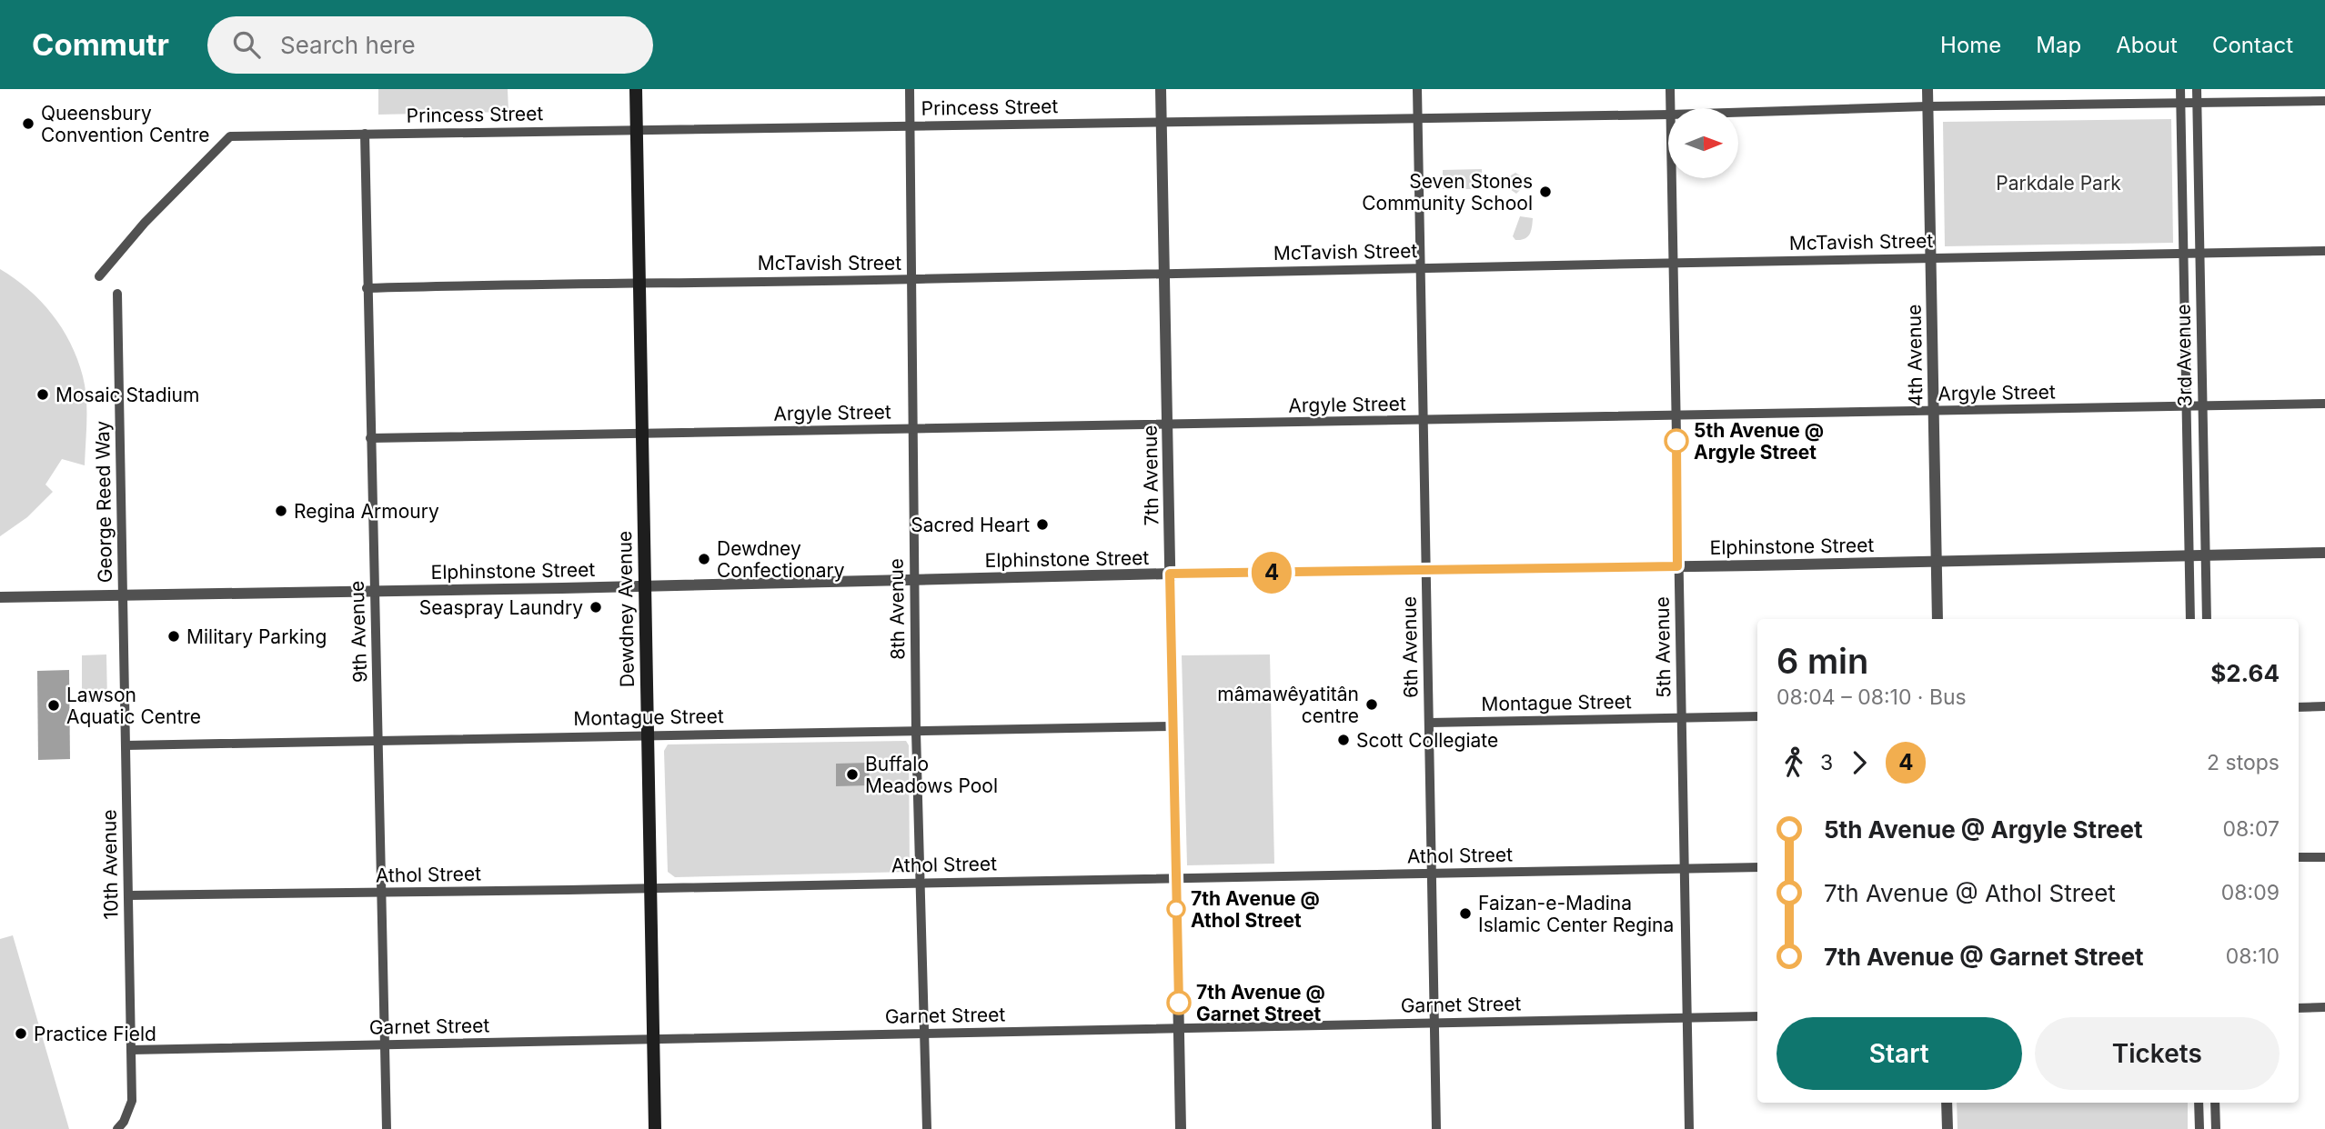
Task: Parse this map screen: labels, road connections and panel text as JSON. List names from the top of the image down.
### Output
{
  "streets": {
    "main road": ["Dewdney Avenue"],
    "street": [
      "Princess Street",
      "McTavish Street",
      "4th Avenue",
      "3rd Avenue",
      "Argyle Street",
      "7th Avenue",
      "George Reed Way",
      "Elphinstone Street",
      "8th Avenue",
      "9th Avenue",
      "6th Avenue",
      "5th Avenue",
      "Montague Street",
      "Athol Street",
      "10th Avenue",
      "Garnet Street"
    ]
  },
  "crossings": [
    ["Princess Street", "4th Avenue"],
    ["Princess Street", "3rd Avenue"],
    ["Princess Street", "7th Avenue"],
    ["Princess Street", "Dewdney Avenue"],
    ["Princess Street", "8th Avenue"],
    ["Princess Street", "9th Avenue"],
    ["Princess Street", "6th Avenue"],
    ["McTavish Street", "4th Avenue"],
    ["McTavish Street", "3rd Avenue"],
    ["McTavish Street", "7th Avenue"],
    ["McTavish Street", "Dewdney Avenue"],
    ["McTavish Street", "8th Avenue"],
    ["McTavish Street", "9th Avenue"],
    ["McTavish Street", "6th Avenue"],
    ["McTavish Street", "5th Avenue"],
    ["4th Avenue", "Argyle Street"],
    ["4th Avenue", "Elphinstone Street"],
    ["3rd Avenue", "Argyle Street"],
    ["3rd Avenue", "Elphinstone Street"],
    ["Argyle Street", "7th Avenue"],
    ["Argyle Street", "Dewdney Avenue"],
    ["Argyle Street", "8th Avenue"],
    ["Argyle Street", "9th Avenue"],
    ["Argyle Street", "6th Avenue"],
    ["Argyle Street", "5th Avenue"],
    ["7th Avenue", "Elphinstone Street"],
    ["7th Avenue", "Montague Street"],
    ["7th Avenue", "Athol Street"],
    ["7th Avenue", "Garnet Street"],
    ["George Reed Way", "Elphinstone Street"],
    ["George Reed Way", "10th Avenue"],
    ["Elphinstone Street", "Dewdney Avenue"],
    ["Elphinstone Street", "8th Avenue"],
    ["Elphinstone Street", "9th Avenue"],
    ["Elphinstone Street", "6th Avenue"],
    ["Elphinstone Street", "5th Avenue"],
    ["Elphinstone Street", "10th Avenue"],
    ["Dewdney Avenue", "Montague Street"],
    ["Dewdney Avenue", "Athol Street"],
    ["Dewdney Avenue", "Garnet Street"],
    ["8th Avenue", "Montague Street"],
    ["8th Avenue", "Athol Street"],
    ["8th Avenue", "Garnet Street"],
    ["9th Avenue", "Montague Street"],
    ["9th Avenue", "Athol Street"],
    ["9th Avenue", "Garnet Street"],
    ["6th Avenue", "Montague Street"],
    ["6th Avenue", "Athol Street"],
    ["6th Avenue", "Garnet Street"],
    ["5th Avenue", "Montague Street"],
    ["5th Avenue", "Athol Street"],
    ["5th Avenue", "Garnet Street"],
    ["Montague Street", "10th Avenue"],
    ["Athol Street", "10th Avenue"],
    ["10th Avenue", "Garnet Street"]
  ],
  "parks": ["Parkdale Park"],
  "places": [
    "Queensbury Convention Centre",
    "Seven Stones Community School",
    "Mosaic Stadium",
    "5th Avenue @ Argyle Street",
    "Regina Armoury",
    "Sacred Heart",
    "Dewdney Confectionary",
    "Seaspray Laundry",
    "Military Parking",
    "mâmawêyatitân centre",
    "Lawson Aquatic Centre",
    "Scott Collegiate",
    "Buffalo Meadows Pool",
    "7th Avenue @ Athol Street",
    "Faizan-e-Madina Islamic Center Regina",
    "7th Avenue @ Garnet Street",
    "Practice Field"
  ],
  "lines": ["bus line 4"],
  "north": "right",
  "page": {
    "header": "Commutr",
    "search": "Search here",
    "nav": [
      "Home",
      "Map",
      "About",
      "Contact"
    ],
    "on_map": "4",
    "heading": ["6 min", "08:04 – 08:10 · Bus", "$2.64"],
    "legs": ["3", "4", "2 stops"],
    "list": [
      {
        "name": "5th Avenue @ Argyle Street",
        "value": "08:07"
      },
      {
        "name": "7th Avenue @ Athol Street",
        "value": "08:09"
      },
      {
        "name": "7th Avenue @ Garnet Street",
        "value": "08:10"
      }
    ],
    "buttons": ["Start", "Tickets"]
  }
}
